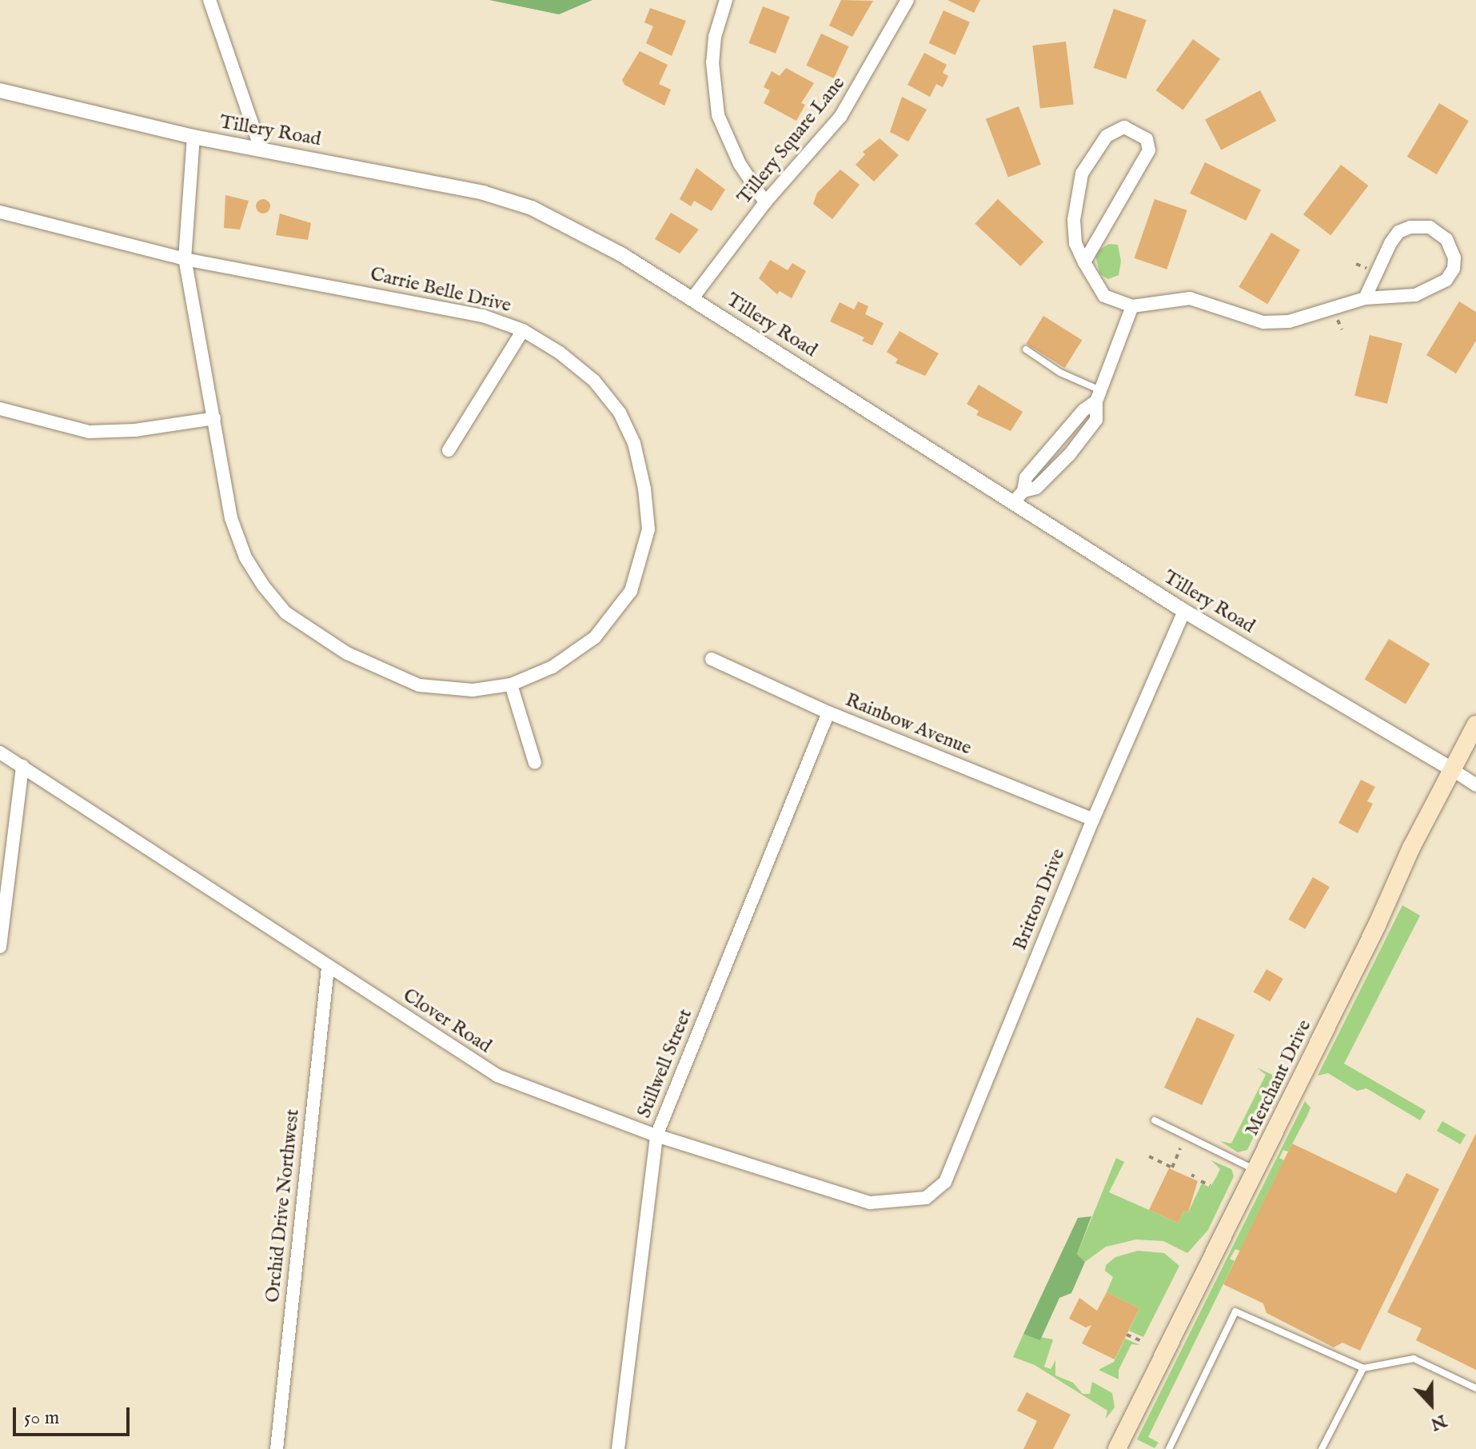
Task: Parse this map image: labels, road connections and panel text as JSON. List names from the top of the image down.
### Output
{
  "streets": {
    "main road": ["Merchant Drive"],
    "street": [
      "Tillery Road",
      "Tillery Square Lane",
      "Carrie Belle Drive",
      "Rainbow Avenue",
      "Britton Drive",
      "Clover Road",
      "Stillwell Street",
      "Orchid Drive Northwest"
    ]
  },
  "crossings": [
    ["Tillery Road", "Tillery Square Lane"],
    ["Tillery Road", "Carrie Belle Drive"],
    ["Tillery Road", "Britton Drive"],
    ["Tillery Road", "Merchant Drive"],
    ["Rainbow Avenue", "Britton Drive"],
    ["Rainbow Avenue", "Stillwell Street"],
    ["Britton Drive", "Clover Road"],
    ["Clover Road", "Stillwell Street"],
    ["Clover Road", "Orchid Drive Northwest"]
  ],
  "scale_bar": "50 m",
  "north": "bottom"
}
